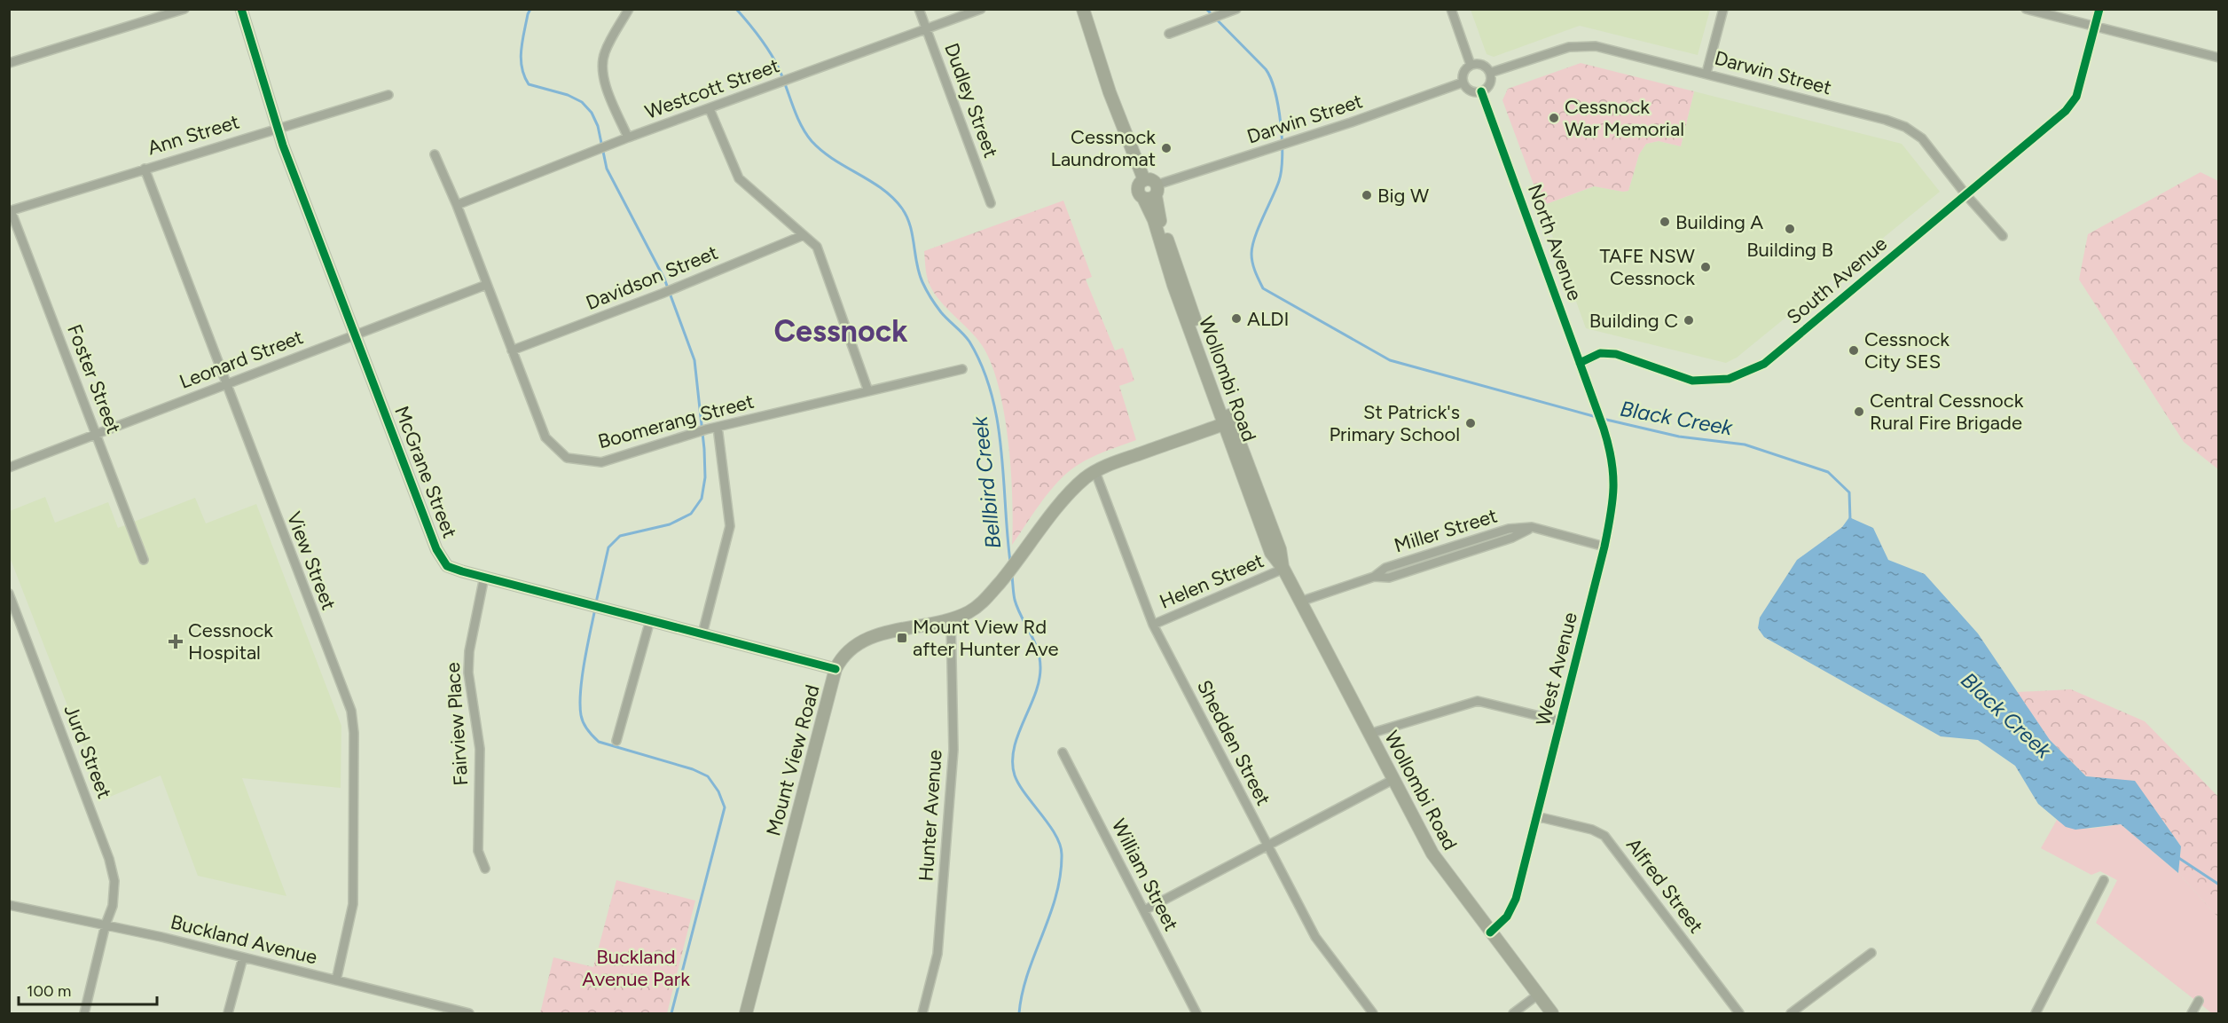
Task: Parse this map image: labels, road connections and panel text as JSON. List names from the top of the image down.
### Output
{
  "streets": {
    "main road": ["Wollombi Road", "Mount View Road"],
    "street": [
      "Darwin Street",
      "Westcott Street",
      "Dudley Street",
      "Ann Street",
      "North Avenue",
      "Davidson Street",
      "South Avenue",
      "Leonard Street",
      "Foster Street",
      "Boomerang Street",
      "McGrane Street",
      "Miller Street",
      "View Street",
      "Helen Street",
      "West Avenue",
      "Fairview Place",
      "Shedden Street",
      "Jurd Street",
      "Hunter Avenue",
      "William Street",
      "Alfred Street",
      "Buckland Avenue"
    ]
  },
  "crossings": [
    ["Darwin Street", "North Avenue"],
    ["Darwin Street", "South Avenue"],
    ["Darwin Street", "Wollombi Road"],
    ["Westcott Street", "Dudley Street"],
    ["Westcott Street", "Boomerang Street"],
    ["Ann Street", "Foster Street"],
    ["Ann Street", "McGrane Street"],
    ["Ann Street", "View Street"],
    ["North Avenue", "South Avenue"],
    ["North Avenue", "West Avenue"],
    ["Davidson Street", "Boomerang Street"],
    ["Leonard Street", "Foster Street"],
    ["Leonard Street", "Boomerang Street"],
    ["Leonard Street", "McGrane Street"],
    ["Leonard Street", "View Street"],
    ["Wollombi Road", "Miller Street"],
    ["Wollombi Road", "Helen Street"],
    ["Wollombi Road", "West Avenue"],
    ["Wollombi Road", "Mount View Road"],
    ["McGrane Street", "Fairview Place"],
    ["McGrane Street", "Mount View Road"],
    ["Miller Street", "West Avenue"],
    ["View Street", "Buckland Avenue"],
    ["Helen Street", "Shedden Street"],
    ["West Avenue", "Alfred Street"],
    ["Shedden Street", "Mount View Road"],
    ["Jurd Street", "Buckland Avenue"],
    ["Mount View Road", "Hunter Avenue"]
  ],
  "districts": ["Cessnock"],
  "water": ["Black Creek", "Bellbird Creek"],
  "parks": ["Buckland Avenue Park"],
  "places": {
    "other": [
      "Cessnock War Memorial",
      "Cessnock Laundromat",
      "Big W",
      "Building A",
      "Building B",
      "TAFE NSW Cessnock",
      "ALDI",
      "Building C",
      "Cessnock City SES",
      "Central Cessnock Rural Fire Brigade",
      "St Patrick's Primary School"
    ],
    "transit": ["Mount View Rd after Hunter Ave"],
    "health": ["Cessnock Hospital"]
  },
  "scale_bar": "100 m"
}
